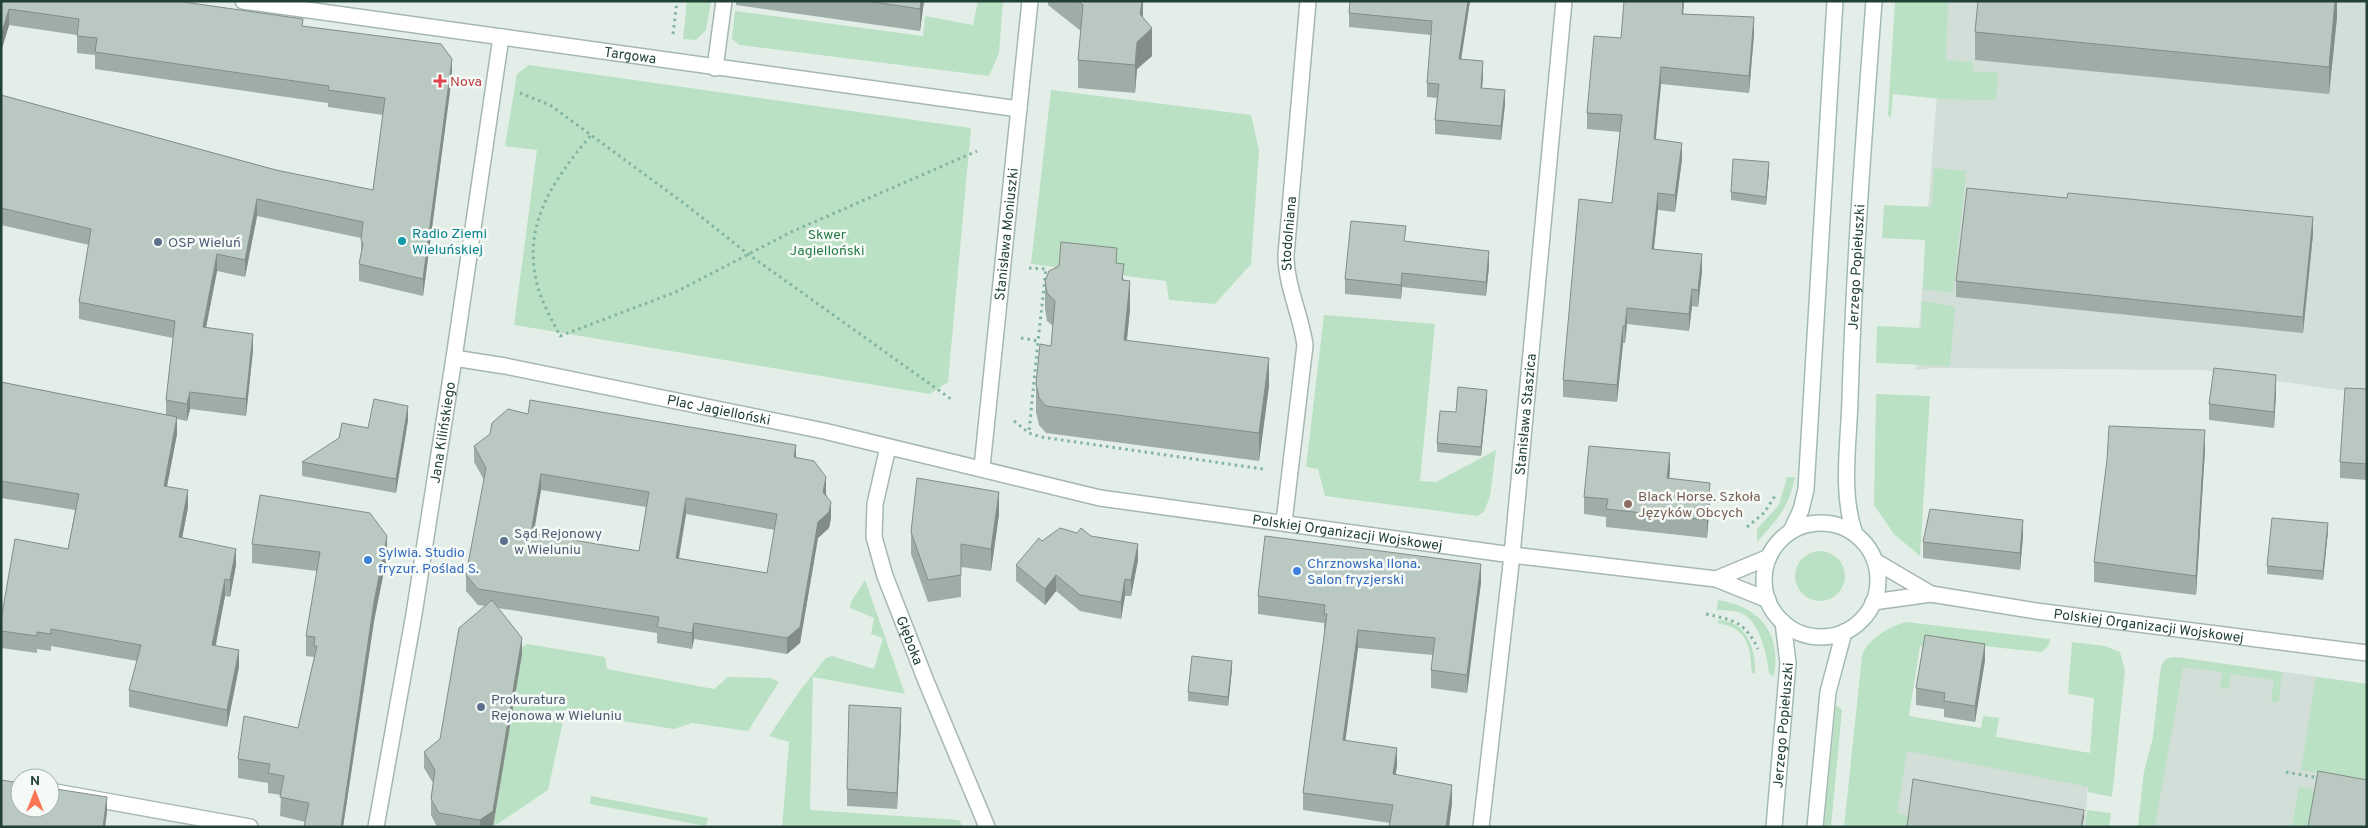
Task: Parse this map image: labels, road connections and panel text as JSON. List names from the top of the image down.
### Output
{
  "streets": {
    "street": [
      "Targowa",
      "Stodolniana",
      "Stanisława Moniuszki",
      "Jerzego Popiełuszki",
      "Plac Jagielloński",
      "Stanisława Staszica",
      "Jana Kilińskiego",
      "Polskiej Organizacji Wojskowej",
      "Głęboka"
    ]
  },
  "crossings": [
    ["Targowa", "Stanisława Moniuszki"],
    ["Targowa", "Jana Kilińskiego"],
    ["Stodolniana", "Polskiej Organizacji Wojskowej"],
    ["Stanisława Moniuszki", "Plac Jagielloński"],
    ["Stanisława Moniuszki", "Polskiej Organizacji Wojskowej"],
    ["Jerzego Popiełuszki", "Polskiej Organizacji Wojskowej"],
    ["Plac Jagielloński", "Jana Kilińskiego"],
    ["Plac Jagielloński", "Polskiej Organizacji Wojskowej"],
    ["Plac Jagielloński", "Głęboka"],
    ["Stanisława Staszica", "Polskiej Organizacji Wojskowej"]
  ],
  "parks": ["Skwer Jagielloński"],
  "places": {
    "health": ["Nova"],
    "other": [
      "Radio Ziemi Wieluńskiej",
      "OSP Wieluń",
      "Black Horse. Szkoła Języków Obcych",
      "Sąd Rejonowy w Wieluniu",
      "Sylwia. Studio fryzur. Poślad S.",
      "Chrznowska Ilona. Salon fryzjerski",
      "Prokuratura Rejonowa w Wieluniu"
    ]
  },
  "north": "top"
}
